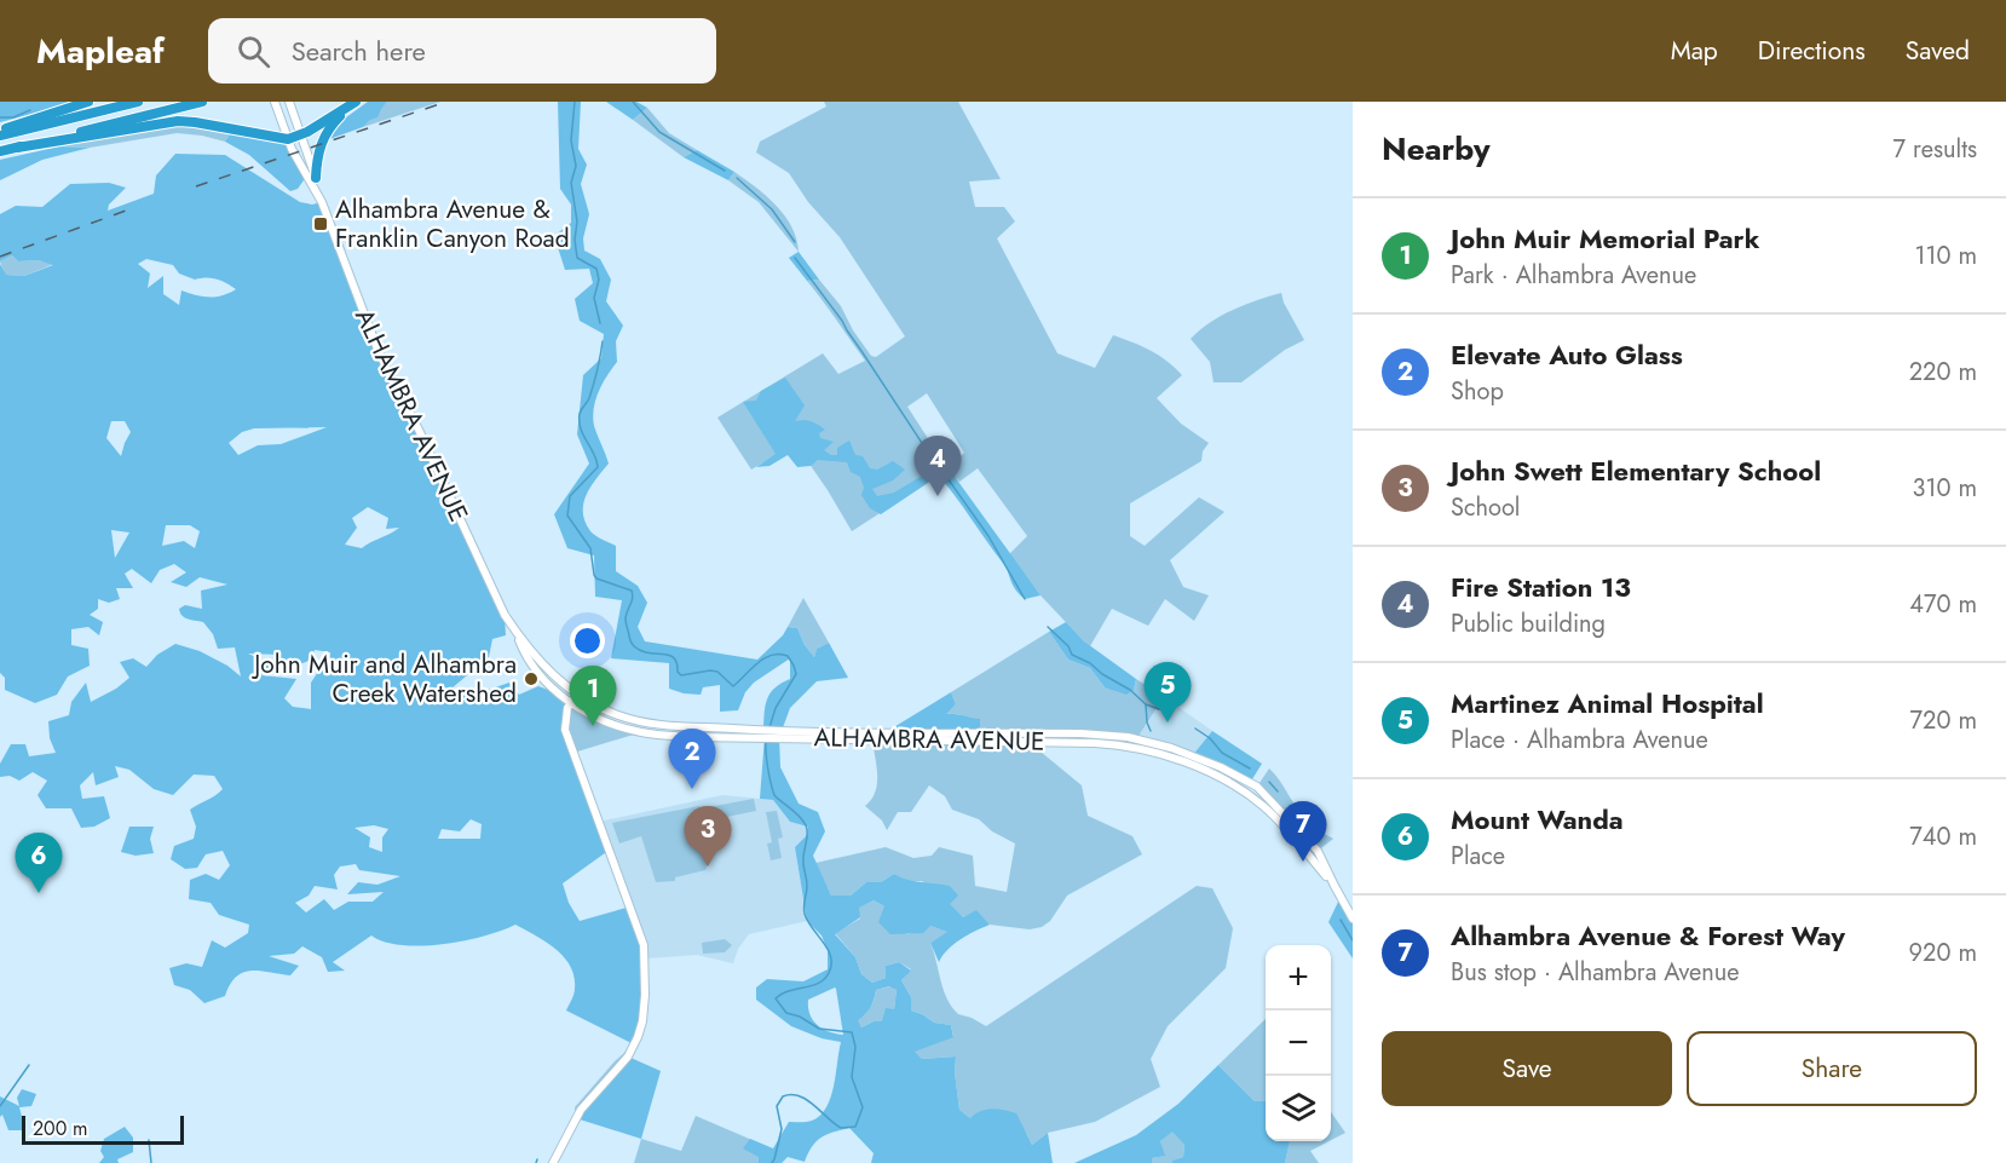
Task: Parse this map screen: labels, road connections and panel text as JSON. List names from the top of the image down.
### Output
{
  "streets": {
    "main road": ["ALHAMBRA AVENUE"]
  },
  "places": {
    "transit": ["Alhambra Avenue & Franklin Canyon Road"],
    "other": ["John Muir and Alhambra Creek Watershed"]
  },
  "scale_bar": "200 m",
  "page": {
    "header": "Mapleaf",
    "search": "Search here",
    "nav": ["Map", "Directions", "Saved"],
    "heading": ["Nearby", "7 results"],
    "list": [
      {
        "mark": "1",
        "name": "John Muir Memorial Park",
        "note": "Park · Alhambra Avenue",
        "value": "110 m"
      },
      {
        "mark": "2",
        "name": "Elevate Auto Glass",
        "note": "Shop",
        "value": "220 m"
      },
      {
        "mark": "3",
        "name": "John Swett Elementary School",
        "note": "School",
        "value": "310 m"
      },
      {
        "mark": "4",
        "name": "Fire Station 13",
        "note": "Public building",
        "value": "470 m"
      },
      {
        "mark": "5",
        "name": "Martinez Animal Hospital",
        "note": "Place · Alhambra Avenue",
        "value": "720 m"
      },
      {
        "mark": "6",
        "name": "Mount Wanda",
        "note": "Place",
        "value": "740 m"
      },
      {
        "mark": "7",
        "name": "Alhambra Avenue & Forest Way",
        "note": "Bus stop · Alhambra Avenue",
        "value": "920 m"
      }
    ],
    "pins": [
      "4",
      "5",
      "1",
      "2",
      "7",
      "3",
      "6"
    ],
    "map_buttons": ["+", "−"],
    "buttons": ["Save", "Share"],
    "scale": "200 m"
  }
}
